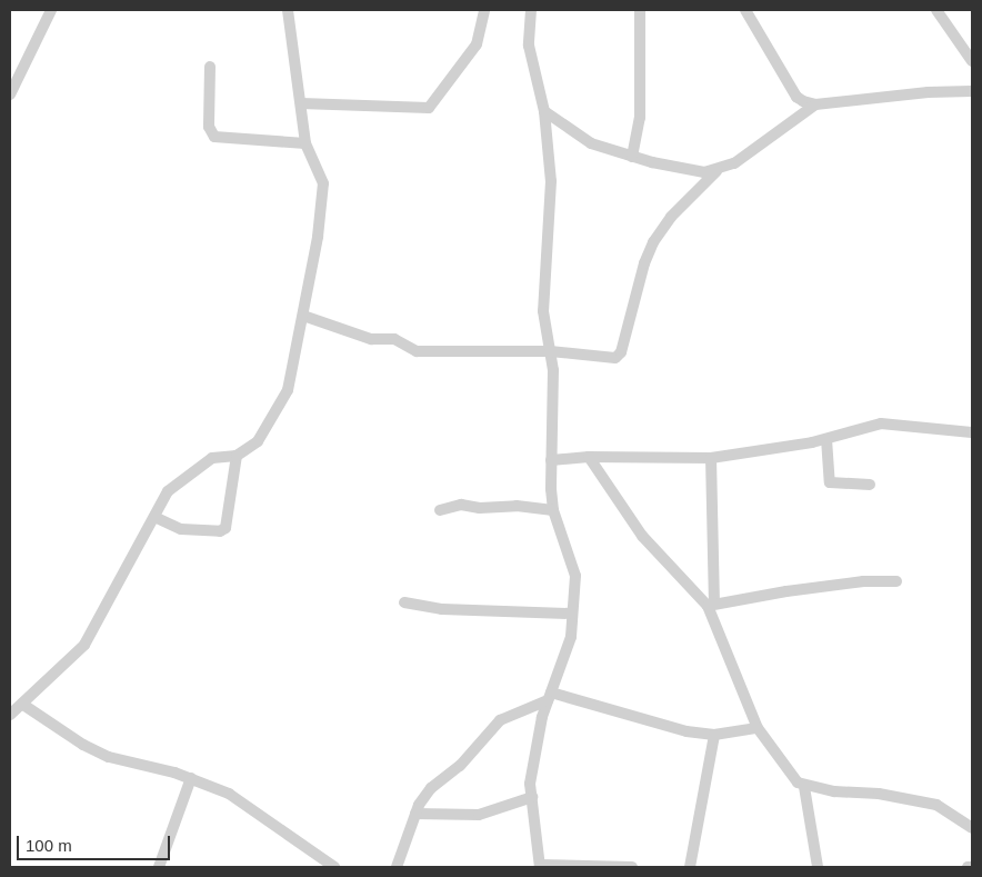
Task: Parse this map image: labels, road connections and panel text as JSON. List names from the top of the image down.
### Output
{
  "scale_bar": "100 m"
}
